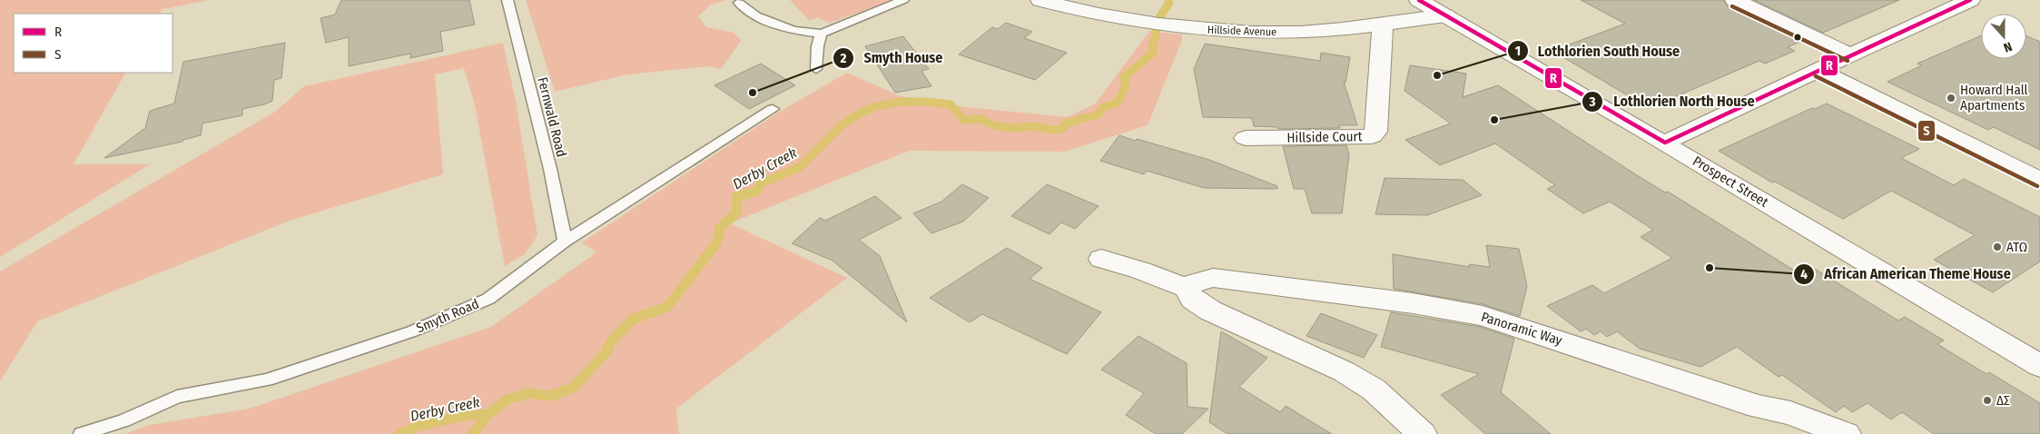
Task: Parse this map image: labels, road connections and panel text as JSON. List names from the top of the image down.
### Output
{
  "streets": {
    "street": [
      "Hillside Avenue",
      "Hillside Court",
      "Prospect Street",
      "Panoramic Way"
    ],
    "lane": ["Fernwald Road", "Smyth Road"]
  },
  "crossings": [
    ["Hillside Avenue", "Hillside Court"],
    ["Hillside Avenue", "Prospect Street"],
    ["Fernwald Road", "Smyth Road"]
  ],
  "water": ["Derby Creek"],
  "places": [
    "Lothlorien South House",
    "Smyth House",
    "Howard Hall Apartments",
    "Lothlorien North House",
    "ΑΤΩ",
    "African American Theme House",
    "ΔΣ"
  ],
  "lines": ["transit line R", "transit line S"],
  "legend": ["R", "S"],
  "north": "bottom"
}
